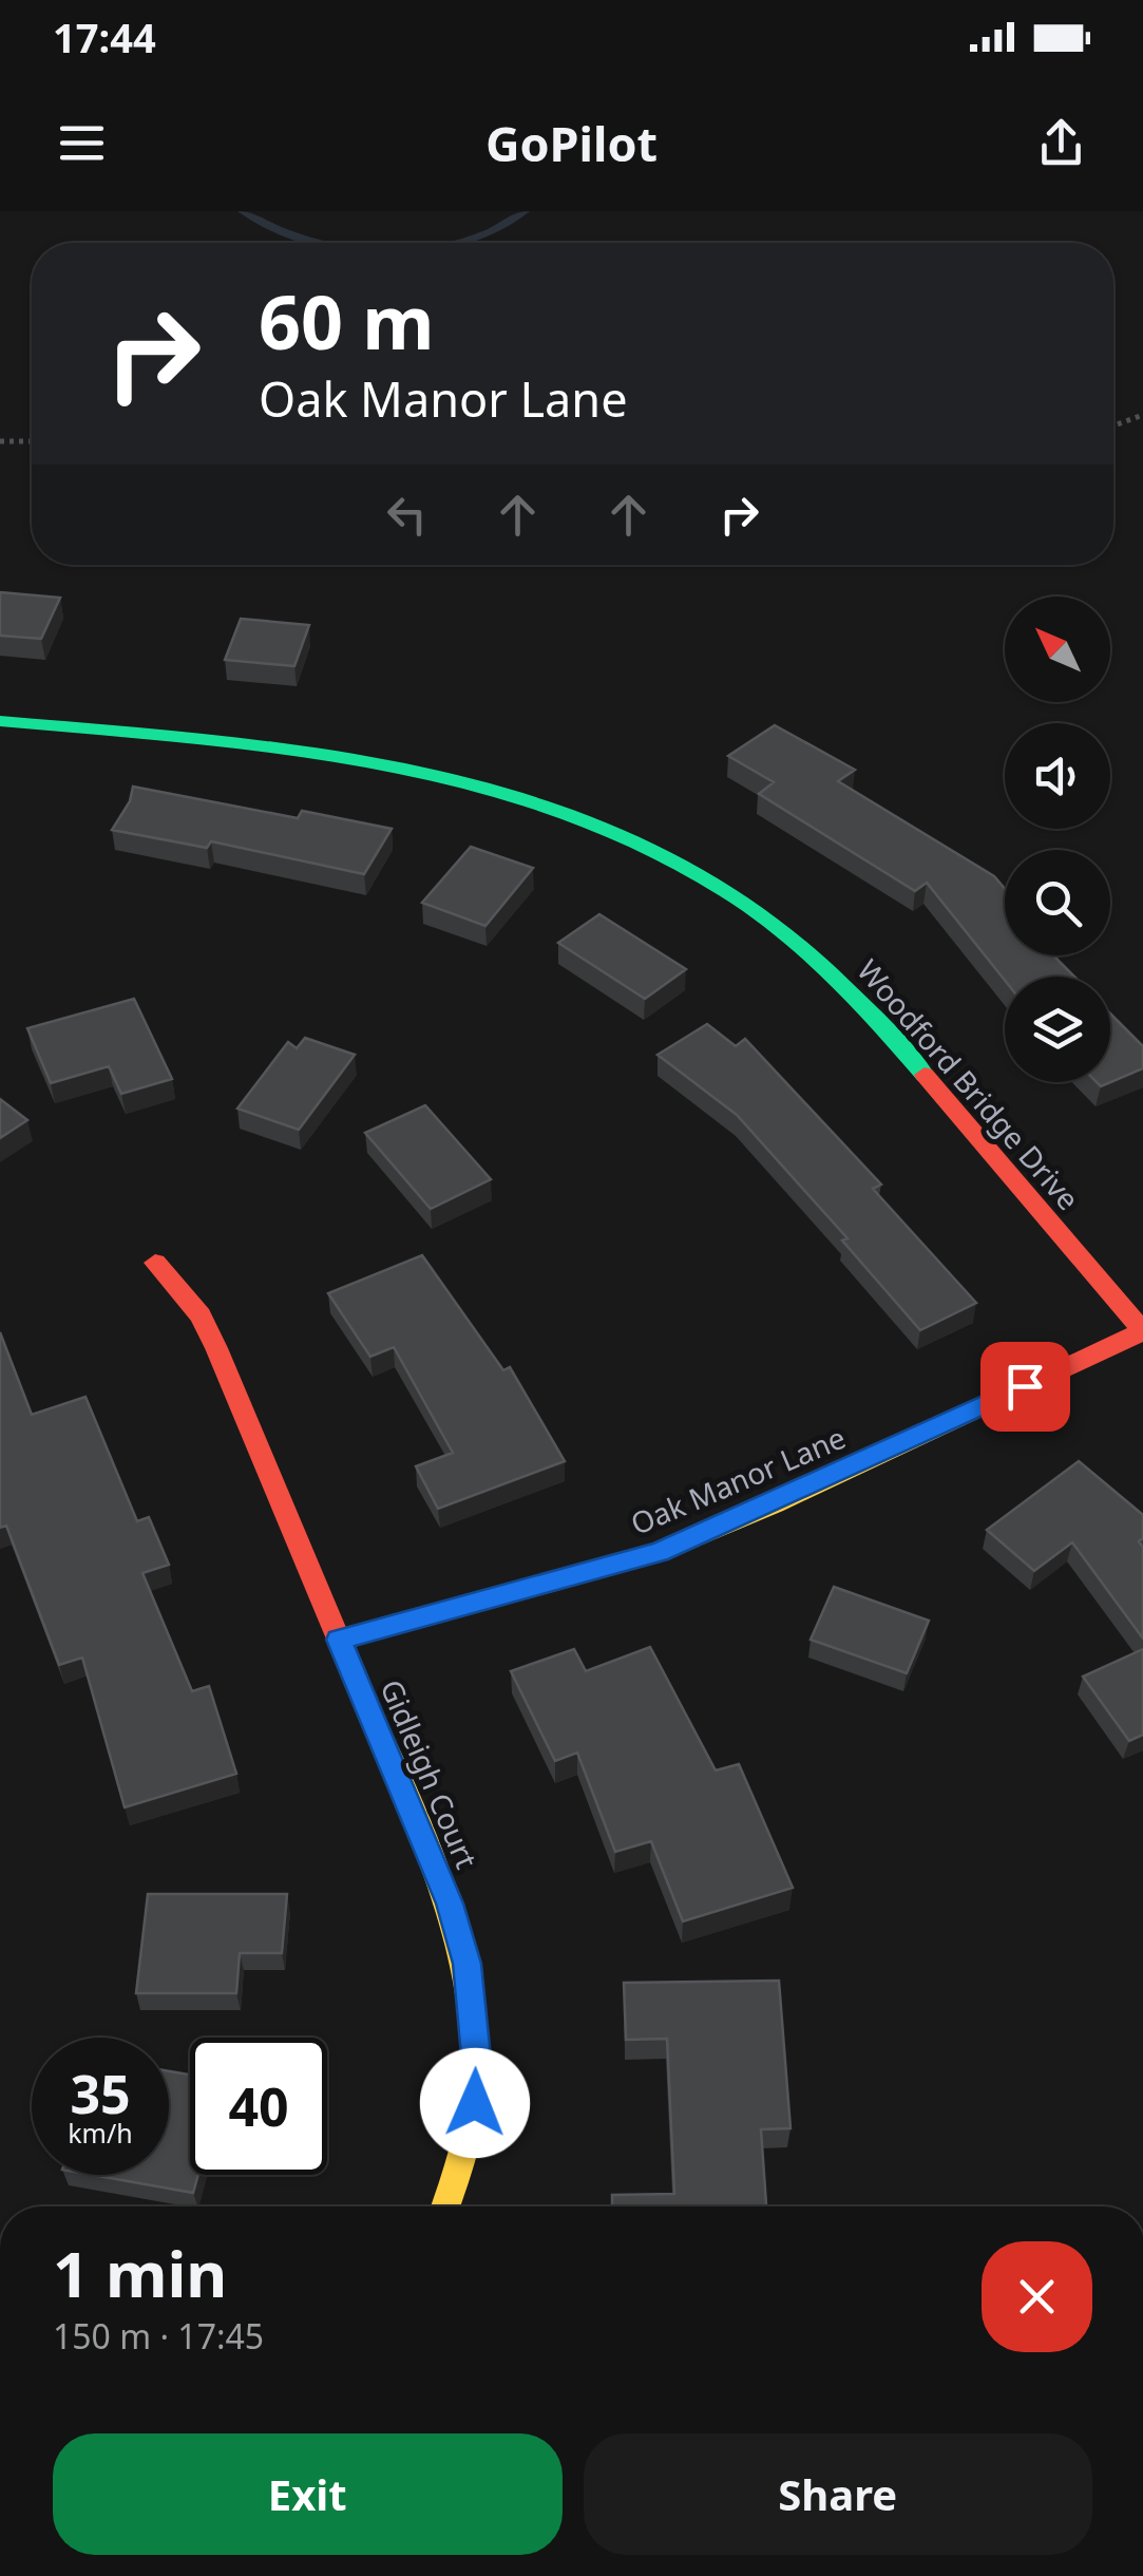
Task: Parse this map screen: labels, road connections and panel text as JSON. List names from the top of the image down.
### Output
{
  "streets": {
    "street": ["Woodford Bridge Drive", "Oak Manor Lane", "Gidleigh Court"]
  },
  "crossings": [
    ["Woodford Bridge Drive", "Oak Manor Lane"],
    ["Oak Manor Lane", "Gidleigh Court"]
  ],
  "north": "top left",
  "page": {
    "status": "17:44",
    "header": "GoPilot",
    "turn": ["60 m", "Oak Manor Lane"],
    "speed": "35 km/h",
    "limit": "40",
    "heading": ["1 min", "150 m · 17:45"],
    "buttons": ["Exit", "Share"]
  }
}
